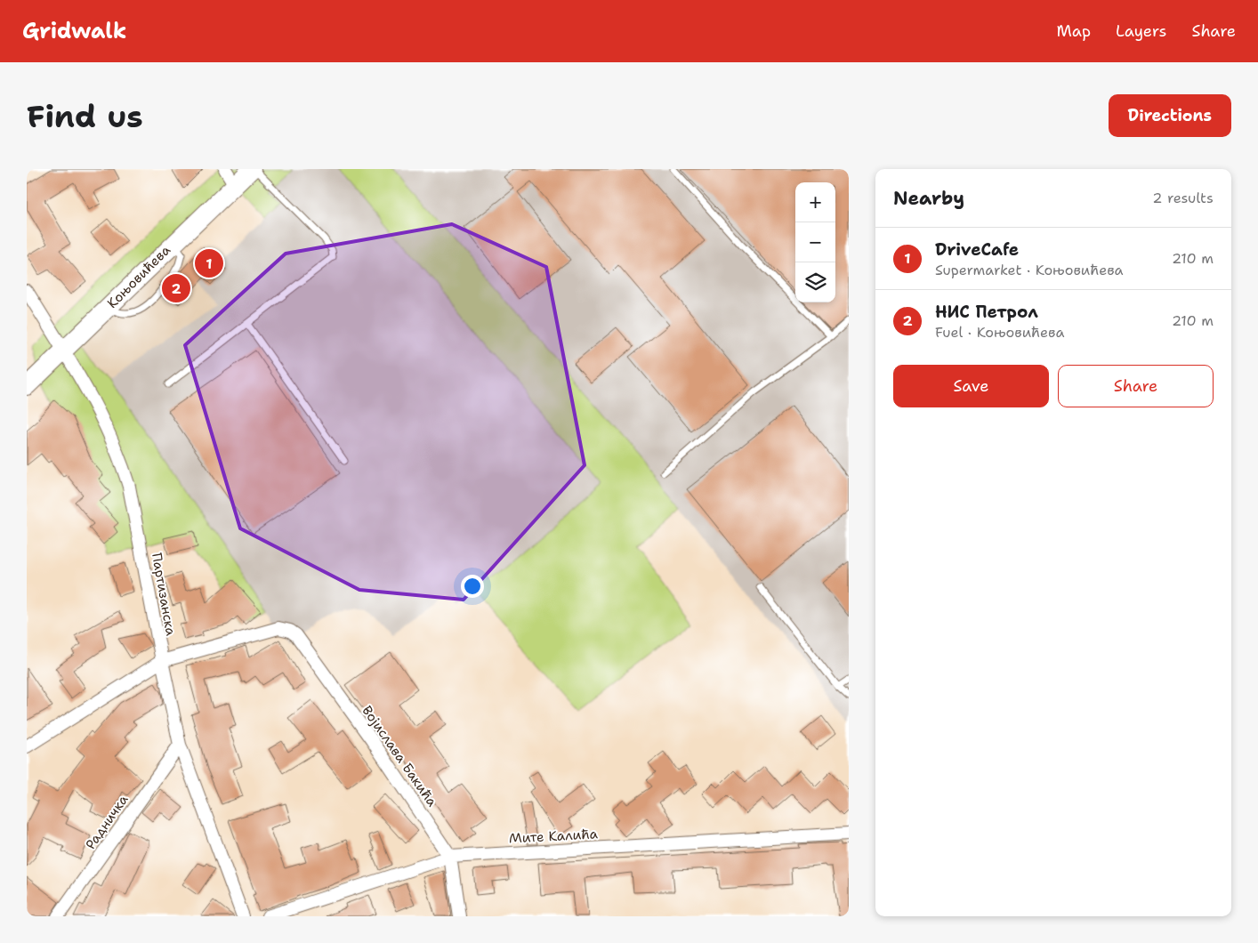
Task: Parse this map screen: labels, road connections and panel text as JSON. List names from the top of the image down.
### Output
{
  "streets": {
    "main road": ["Коњовићева"],
    "street": [
      "Партизанска",
      "Војислава Бакића",
      "Радничка",
      "Мите Калића"
    ]
  },
  "crossings": [
    ["Коњовићева", "Партизанска"],
    ["Партизанска", "Војислава Бакића"],
    ["Партизанска", "Радничка"],
    ["Војислава Бакића", "Мите Калића"]
  ],
  "page": {
    "header": "Gridwalk",
    "nav": ["Map", "Layers", "Share"],
    "buttons": [
      "Directions",
      ["Save", "Share"]
    ],
    "title": "Find us",
    "heading": ["Nearby", "2 results"],
    "map_buttons": ["+", "−"],
    "list": [
      {
        "mark": "1",
        "name": "DriveCafe",
        "note": "Supermarket · Коњовићева",
        "value": "210 m"
      },
      {
        "mark": "2",
        "name": "НИС Петрол",
        "note": "Fuel · Коњовићева",
        "value": "210 m"
      }
    ],
    "pins": ["1", "2"]
  }
}
